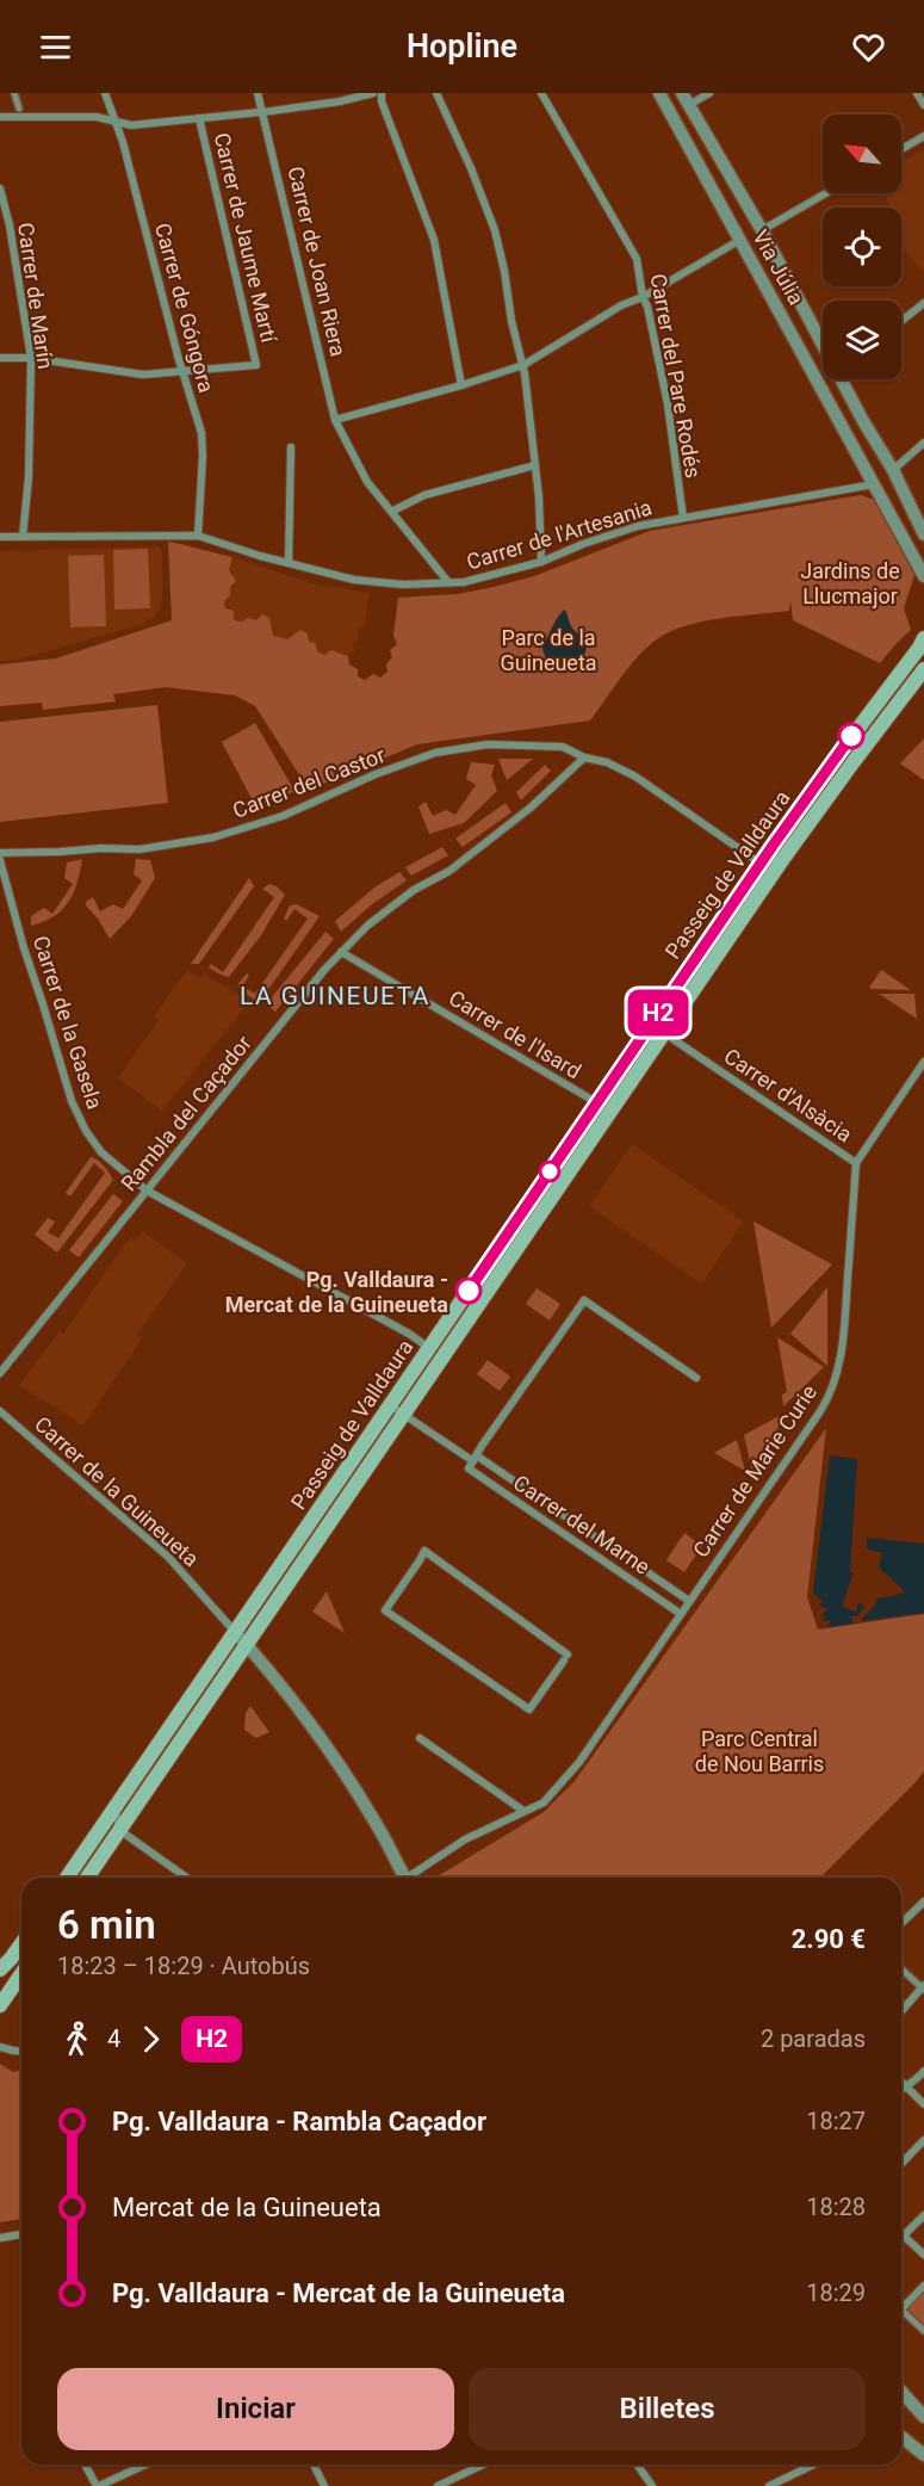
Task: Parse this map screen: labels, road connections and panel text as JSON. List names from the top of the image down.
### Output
{
  "streets": {
    "main road": ["Passeig de Valldaura"],
    "street": [
      "Carrer de Jaume Martí",
      "Carrer de Joan Riera",
      "Via Júlia",
      "Carrer de Marín",
      "Carrer de Góngora",
      "Carrer del Pare Rodés",
      "Carrer de l'Artesania",
      "Carrer del Castor",
      "Carrer de la Gasela",
      "Carrer de l'Isard",
      "Carrer d'Alsàcia",
      "Rambla del Caçador",
      "Carrer de Marie Curie",
      "Carrer de la Guineueta",
      "Carrer del Marne"
    ]
  },
  "crossings": [
    ["Carrer de Jaume Martí", "Carrer de Góngora"],
    ["Carrer de Joan Riera", "Carrer de l'Artesania"],
    ["Via Júlia", "Carrer de l'Artesania"],
    ["Carrer de Marín", "Carrer de l'Artesania"],
    ["Carrer de Góngora", "Carrer de l'Artesania"],
    ["Carrer del Pare Rodés", "Carrer de l'Artesania"],
    ["Carrer del Castor", "Passeig de Valldaura"],
    ["Carrer del Castor", "Rambla del Caçador"],
    ["Passeig de Valldaura", "Carrer de la Gasela"],
    ["Passeig de Valldaura", "Carrer de l'Isard"],
    ["Passeig de Valldaura", "Carrer d'Alsàcia"],
    ["Passeig de Valldaura", "Carrer de la Guineueta"],
    ["Passeig de Valldaura", "Carrer del Marne"],
    ["Carrer de la Gasela", "Rambla del Caçador"],
    ["Carrer de l'Isard", "Rambla del Caçador"],
    ["Carrer d'Alsàcia", "Carrer de Marie Curie"],
    ["Carrer de Marie Curie", "Carrer del Marne"]
  ],
  "districts": ["LA GUINEUETA"],
  "parks": ["Jardins de Llucmajor", "Parc de la Guineueta", "Parc Central de Nou Barris"],
  "places": ["Pg. Valldaura - Mercat de la Guineueta"],
  "lines": ["bus line H2"],
  "north": "top left",
  "page": {
    "header": "Hopline",
    "on_map": "H2",
    "heading": ["6 min", "18:23 – 18:29 · Autobús", "2.90 €"],
    "legs": ["4", "H2", "2 paradas"],
    "list": [
      {
        "name": "Pg. Valldaura - Rambla Caçador",
        "value": "18:27"
      },
      {
        "name": "Mercat de la Guineueta",
        "value": "18:28"
      },
      {
        "name": "Pg. Valldaura - Mercat de la Guineueta",
        "value": "18:29"
      }
    ],
    "buttons": ["Iniciar", "Billetes"]
  }
}
